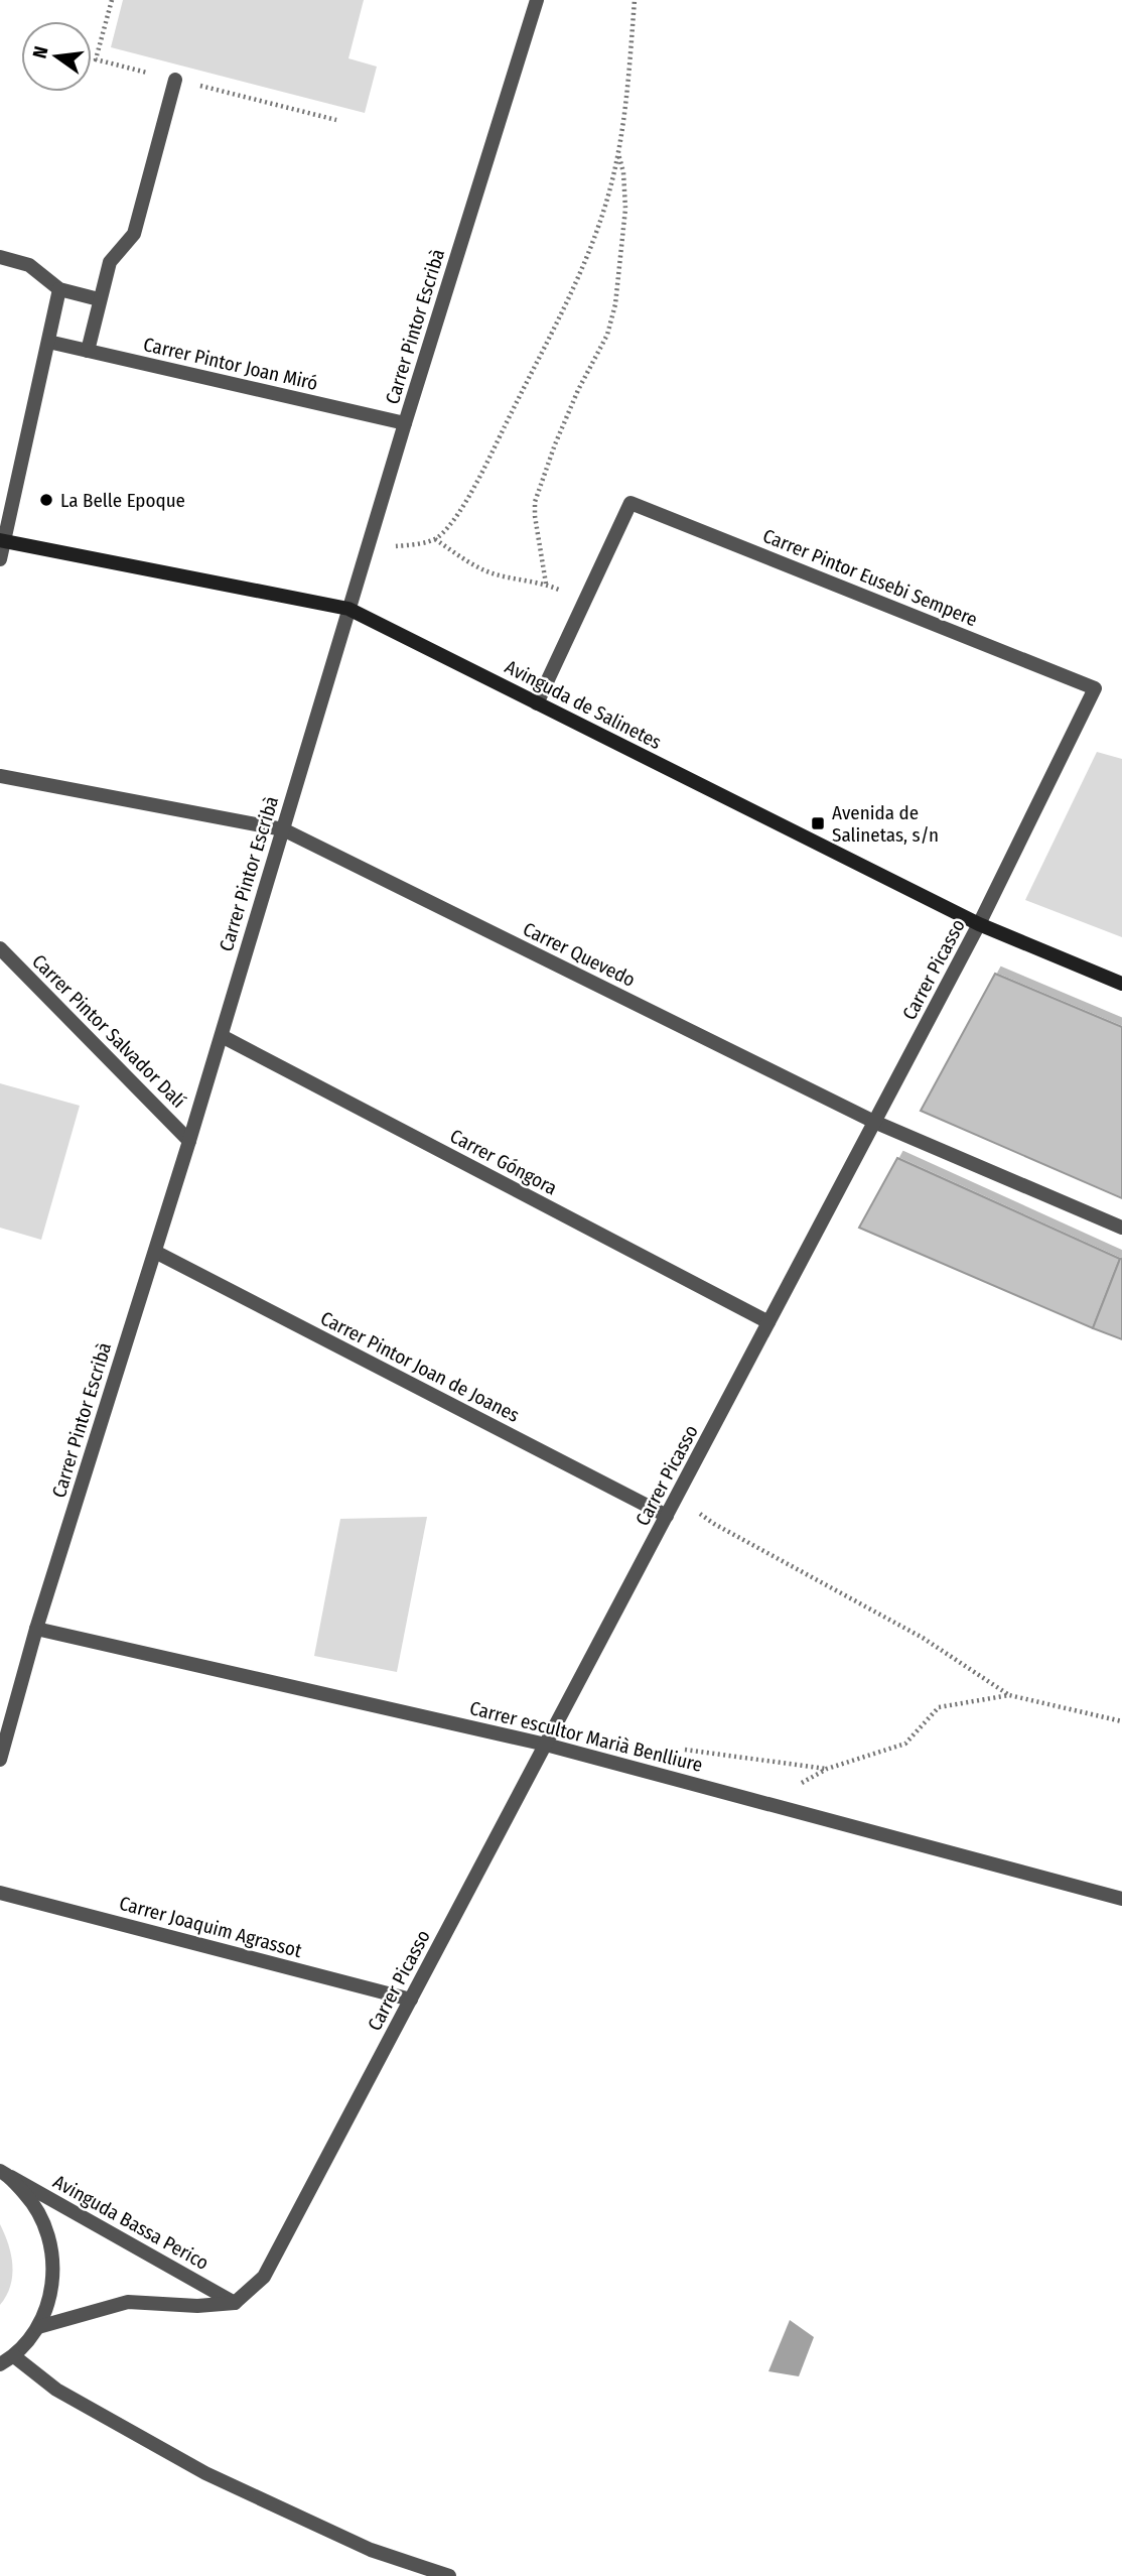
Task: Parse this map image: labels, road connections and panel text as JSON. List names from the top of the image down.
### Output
{
  "streets": {
    "street": [
      "Carrer Pintor Escribà",
      "Carrer Pintor Joan Miró",
      "Carrer Pintor Eusebi Sempere",
      "Avinguda de Salinetes",
      "Carrer Quevedo",
      "Carrer Picasso",
      "Carrer Pintor Salvador Dalí",
      "Carrer Góngora",
      "Carrer Pintor Joan de Joanes",
      "Carrer escultor Marià Benlliure",
      "Carrer Joaquim Agrassot",
      "Avinguda Bassa Perico"
    ]
  },
  "crossings": [
    ["Carrer Pintor Escribà", "Carrer Pintor Joan Miró"],
    ["Carrer Pintor Escribà", "Avinguda de Salinetes"],
    ["Carrer Pintor Escribà", "Carrer Quevedo"],
    ["Carrer Pintor Escribà", "Carrer Pintor Salvador Dalí"],
    ["Carrer Pintor Escribà", "Carrer Góngora"],
    ["Carrer Pintor Escribà", "Carrer Pintor Joan de Joanes"],
    ["Carrer Pintor Escribà", "Carrer escultor Marià Benlliure"],
    ["Carrer Pintor Eusebi Sempere", "Carrer Picasso"],
    ["Avinguda de Salinetes", "Carrer Picasso"],
    ["Carrer Quevedo", "Carrer Picasso"],
    ["Carrer Picasso", "Carrer Góngora"],
    ["Carrer Picasso", "Carrer Pintor Joan de Joanes"],
    ["Carrer Picasso", "Carrer escultor Marià Benlliure"],
    ["Carrer Picasso", "Carrer Joaquim Agrassot"],
    ["Carrer Picasso", "Avinguda Bassa Perico"]
  ],
  "places": {
    "other": ["La Belle Epoque"],
    "transit": ["Avenida de Salinetas, s/n"]
  },
  "north": "left"
}
